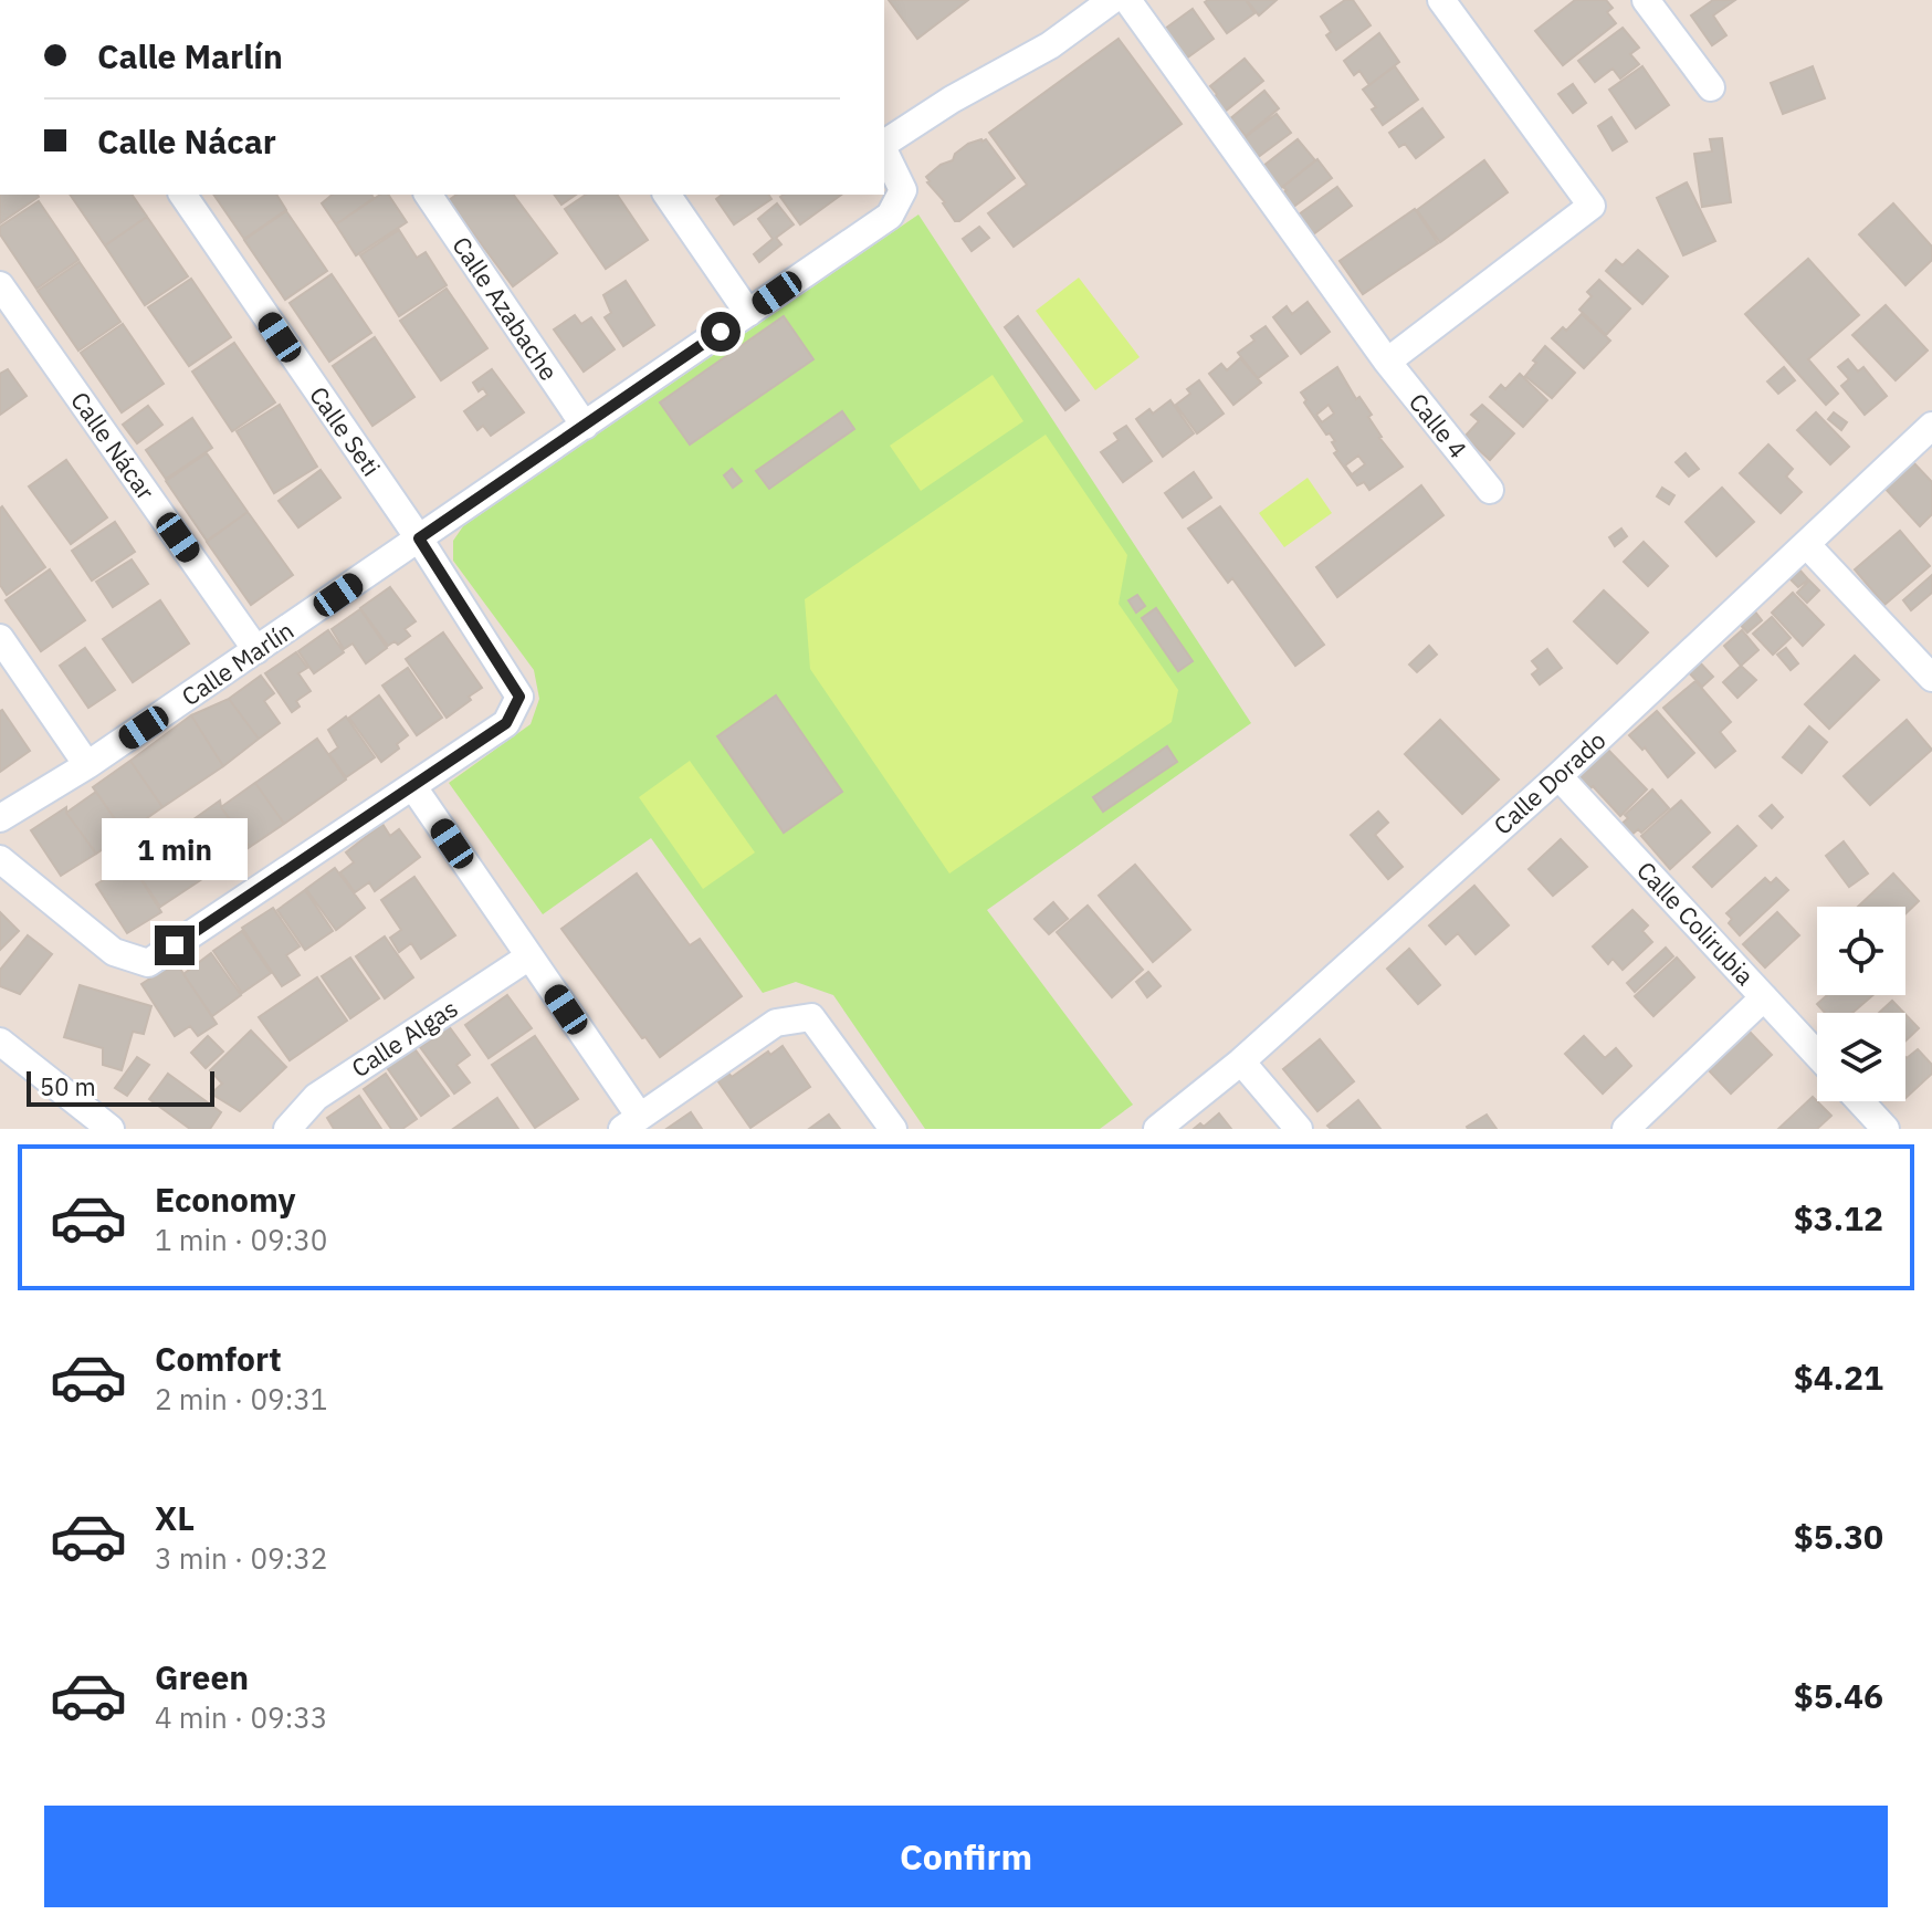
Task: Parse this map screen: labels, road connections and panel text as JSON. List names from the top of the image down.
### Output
{
  "streets": {
    "street": [
      "Calle Azabache",
      "Calle 4",
      "Calle Seti",
      "Calle Nácar",
      "Calle Marlín",
      "Calle Dorado",
      "Calle Colirubia",
      "Calle Algas"
    ]
  },
  "crossings": [
    ["Calle Azabache", "Calle Marlín"],
    ["Calle Seti", "Calle Marlín"],
    ["Calle Nácar", "Calle Marlín"],
    ["Calle Dorado", "Calle Colirubia"]
  ],
  "scale_bar": "50 m",
  "page": {
    "banner": ["Calle Marlín", "Calle Nácar"],
    "bubble": "1 min",
    "scale": "50 m",
    "list": [
      {
        "name": "Economy",
        "note": "1 min · 09:30",
        "value": "$3.12"
      },
      {
        "name": "Comfort",
        "note": "2 min · 09:31",
        "value": "$4.21"
      },
      {
        "name": "XL",
        "note": "3 min · 09:32",
        "value": "$5.30"
      },
      {
        "name": "Green",
        "note": "4 min · 09:33",
        "value": "$5.46"
      }
    ],
    "buttons": "Confirm"
  }
}
